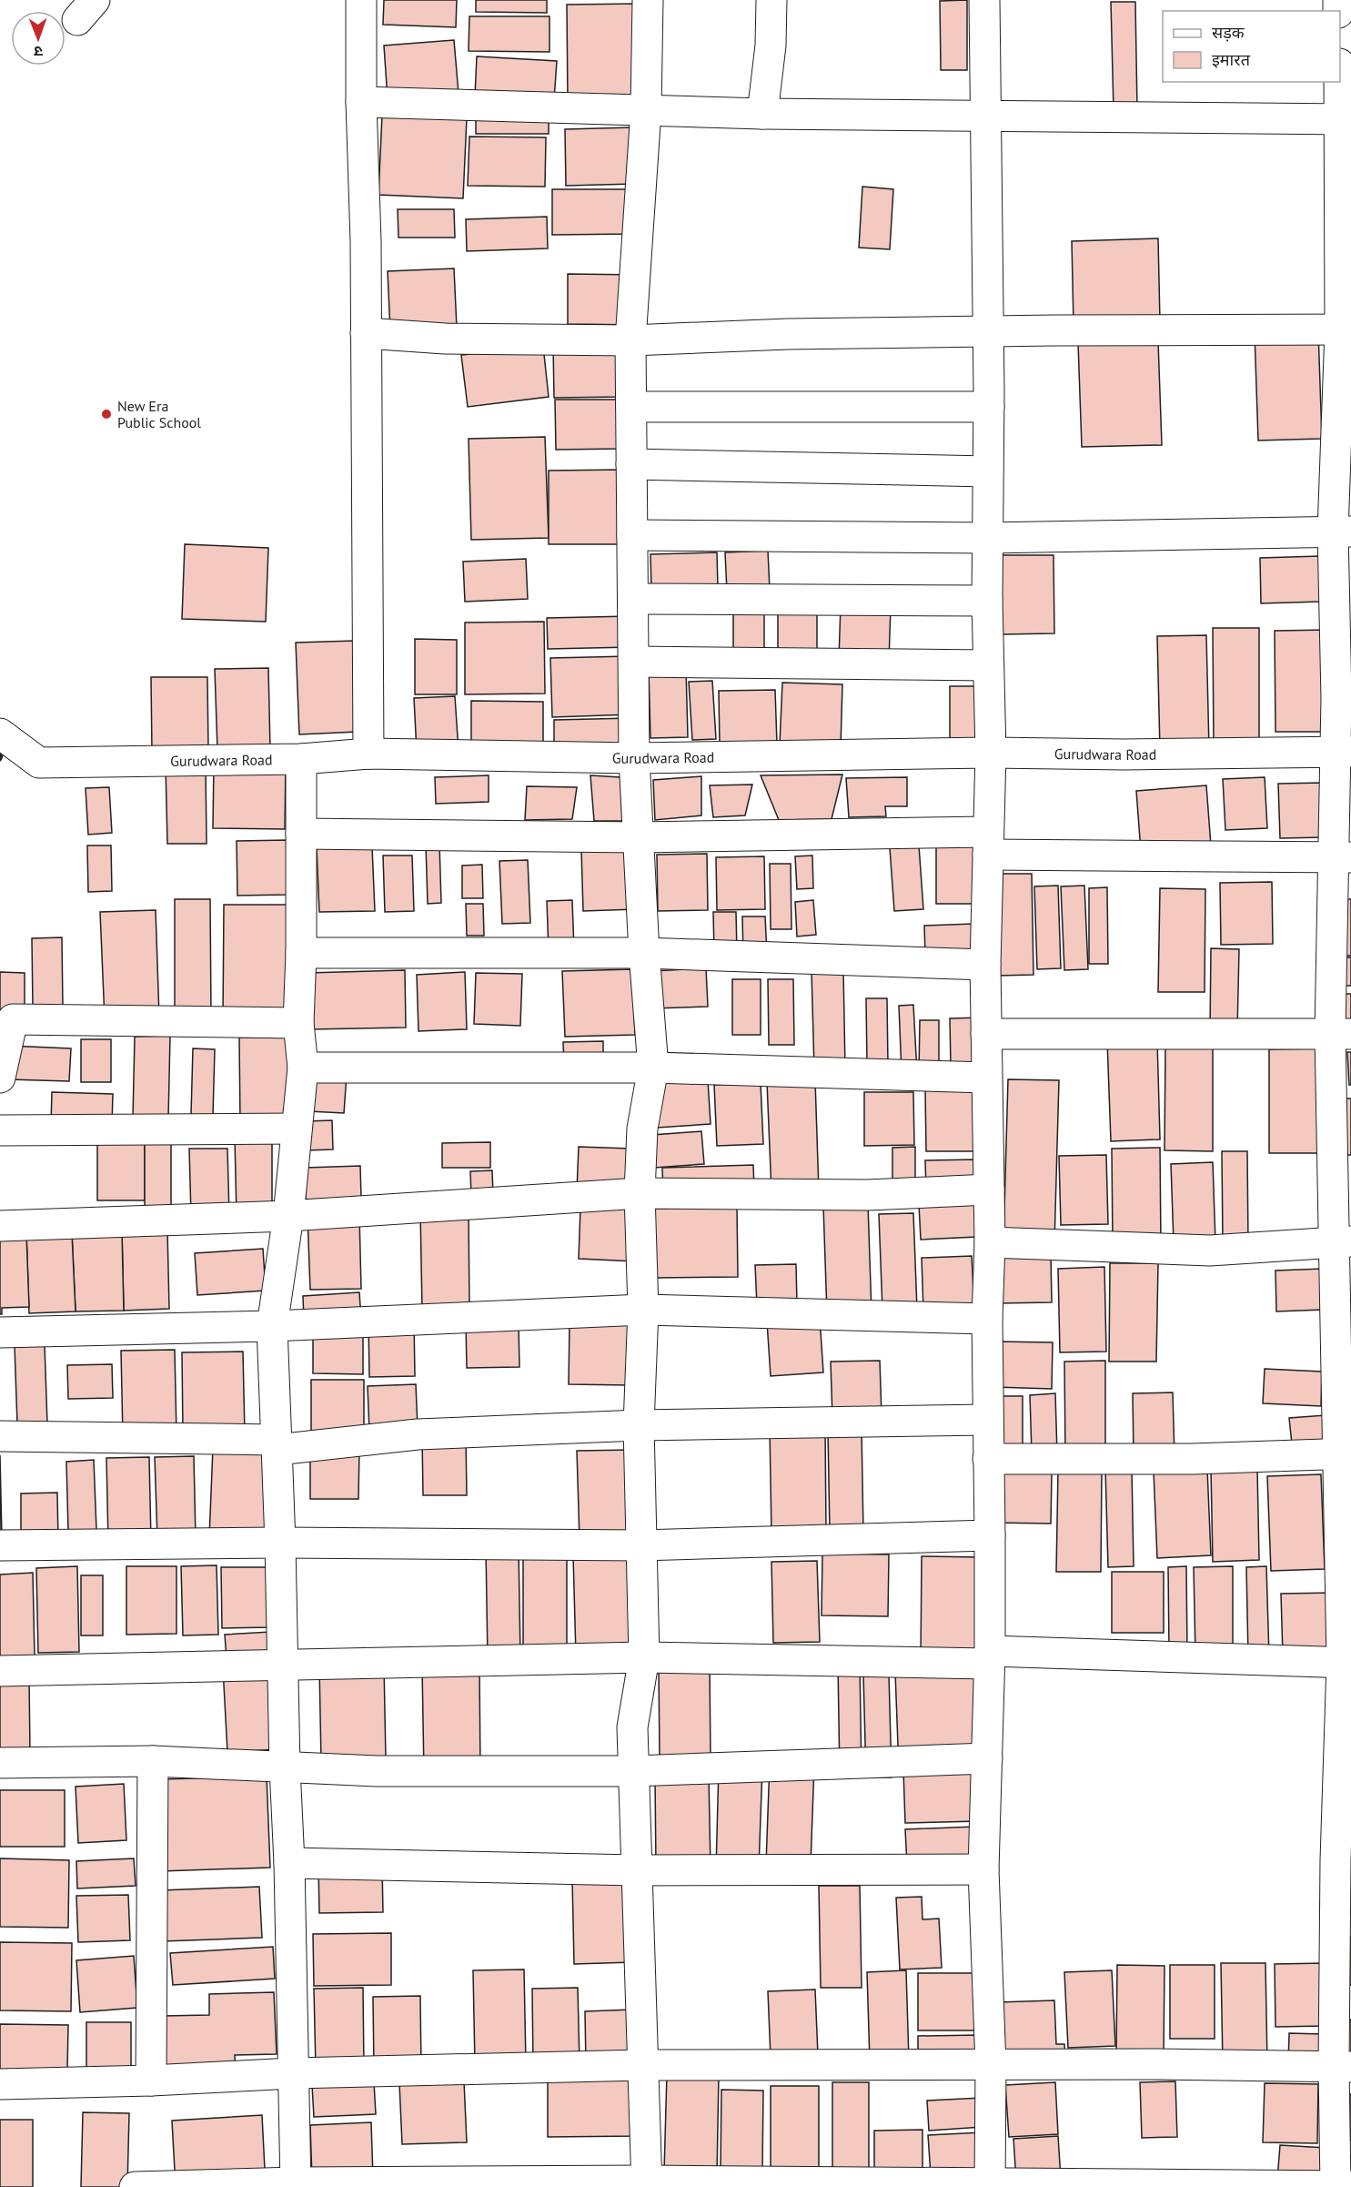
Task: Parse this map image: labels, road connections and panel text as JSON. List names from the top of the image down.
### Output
{
  "streets": {
    "street": ["Gurudwara Road"]
  },
  "places": ["New Era Public School"],
  "legend": ["सड़क", "इमारत"],
  "north": "bottom"
}
